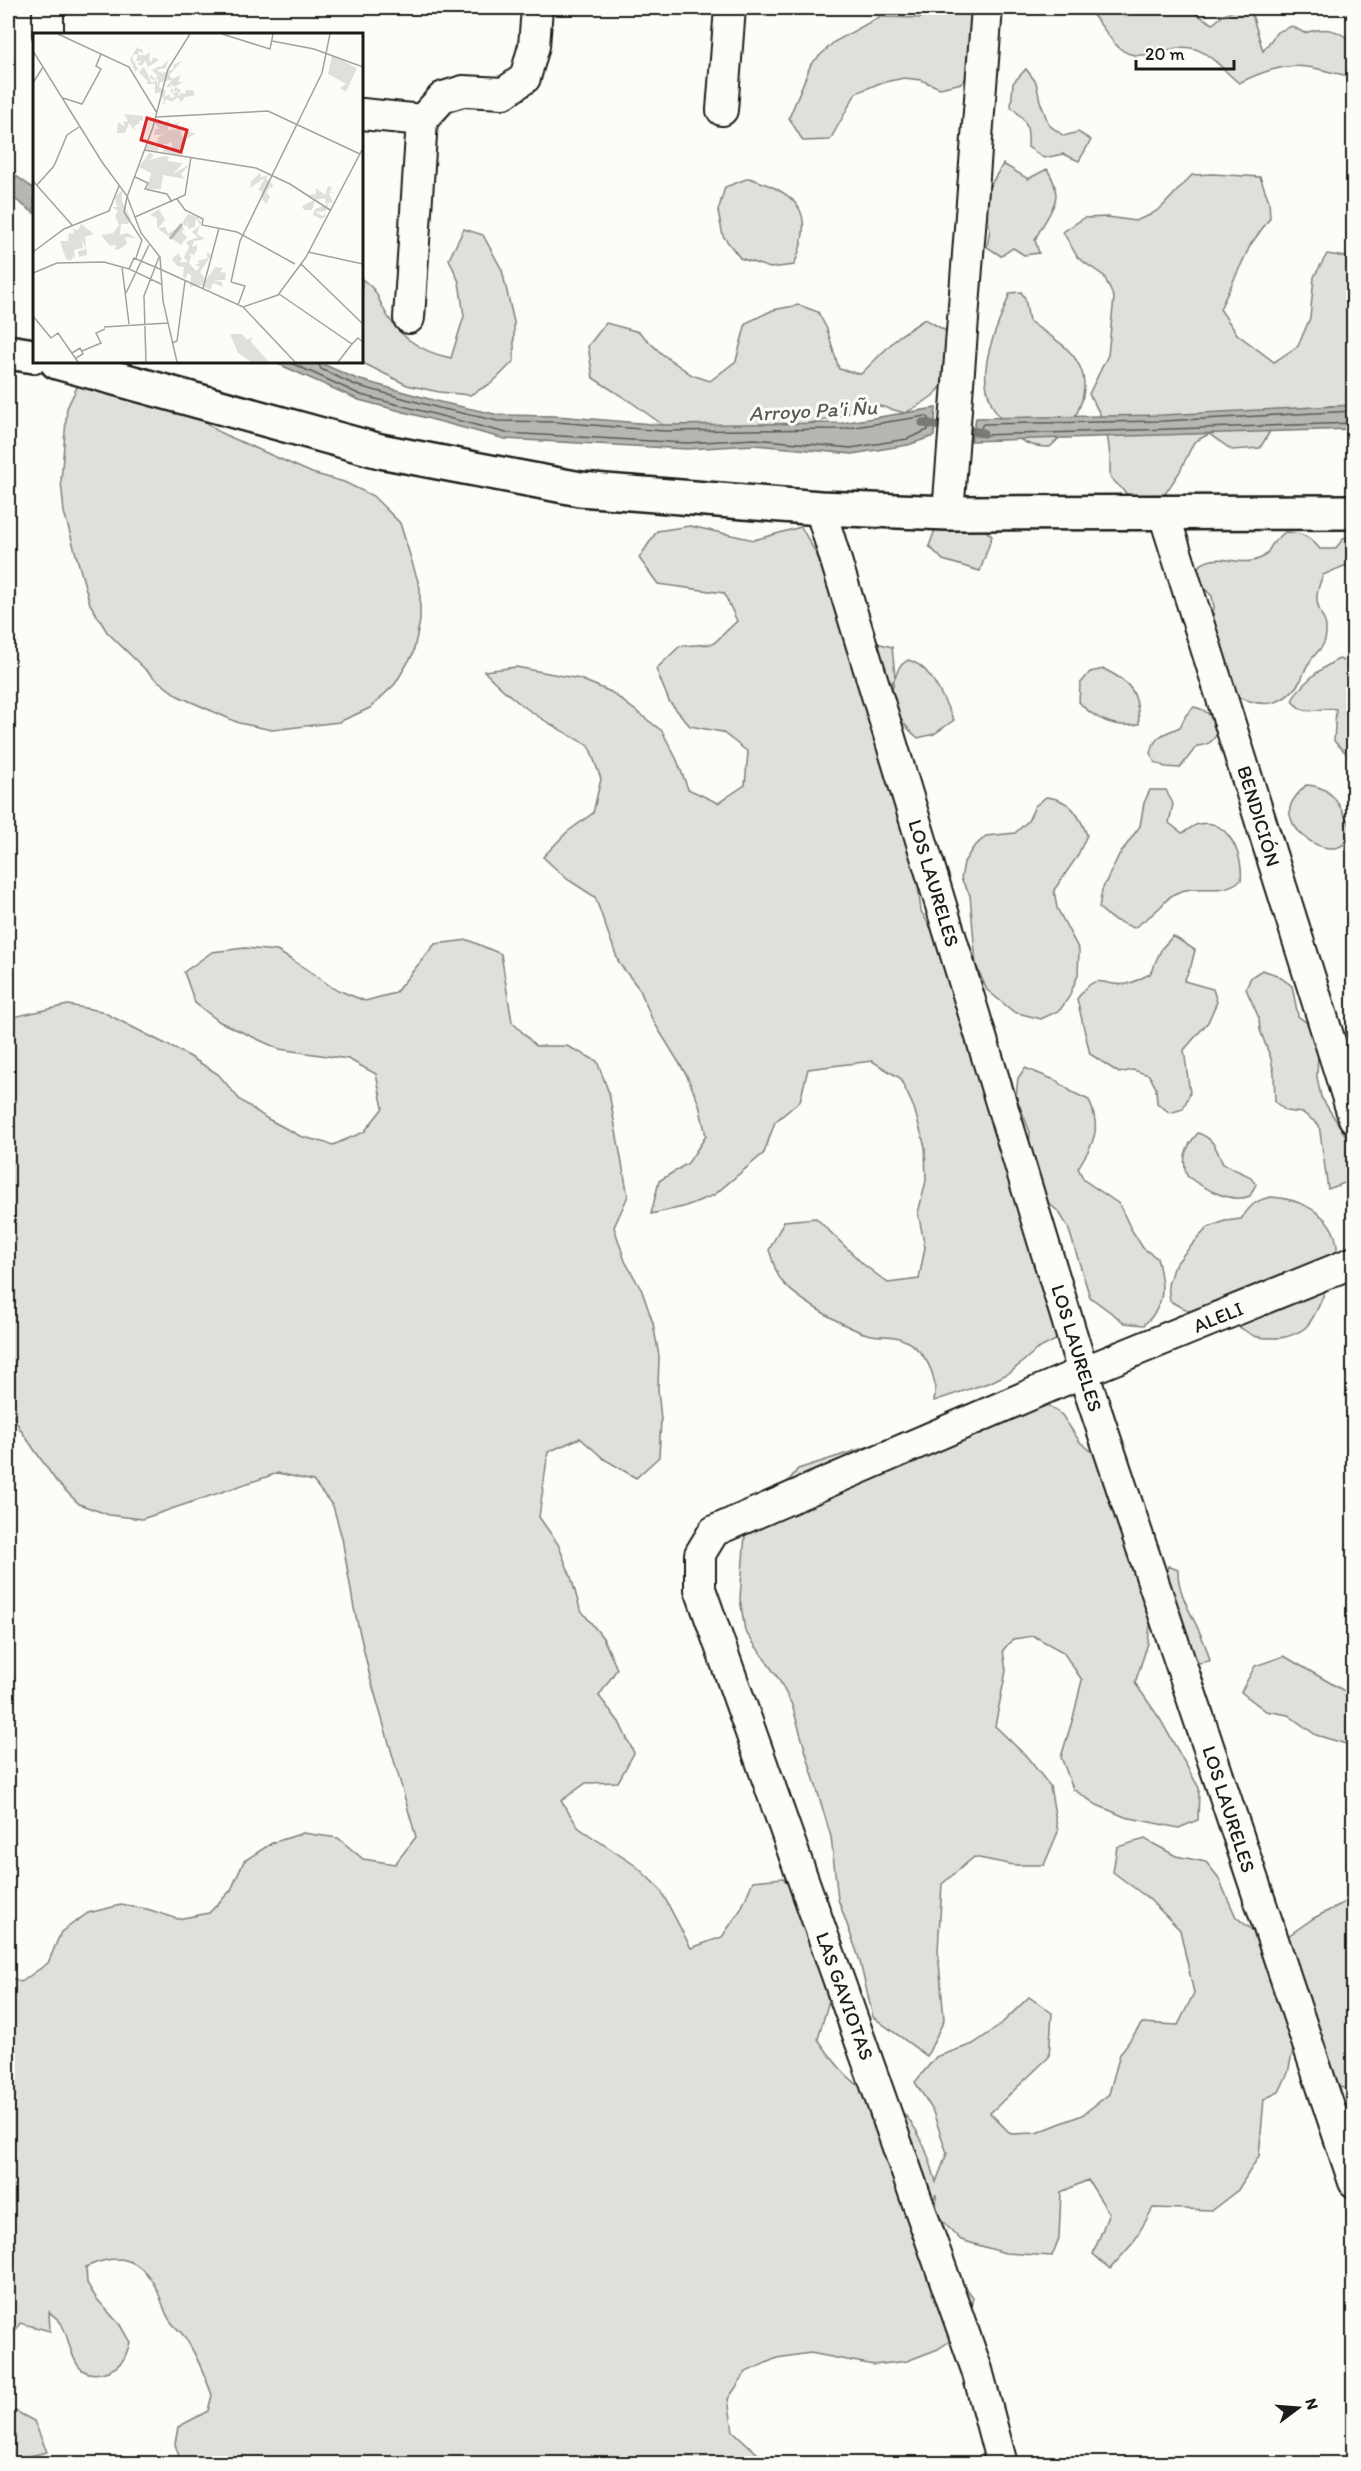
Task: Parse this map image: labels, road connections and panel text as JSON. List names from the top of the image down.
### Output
{
  "streets": {
    "street": [
      "BENDICIÓN",
      "LOS LAURELES",
      "ALELI",
      "LAS GAVIOTAS"
    ]
  },
  "crossings": [
    ["LOS LAURELES", "ALELI"],
    ["ALELI", "LAS GAVIOTAS"]
  ],
  "water": ["Arroyo Pa'i Ñu"],
  "scale_bar": "20 m",
  "north": "right"
}
